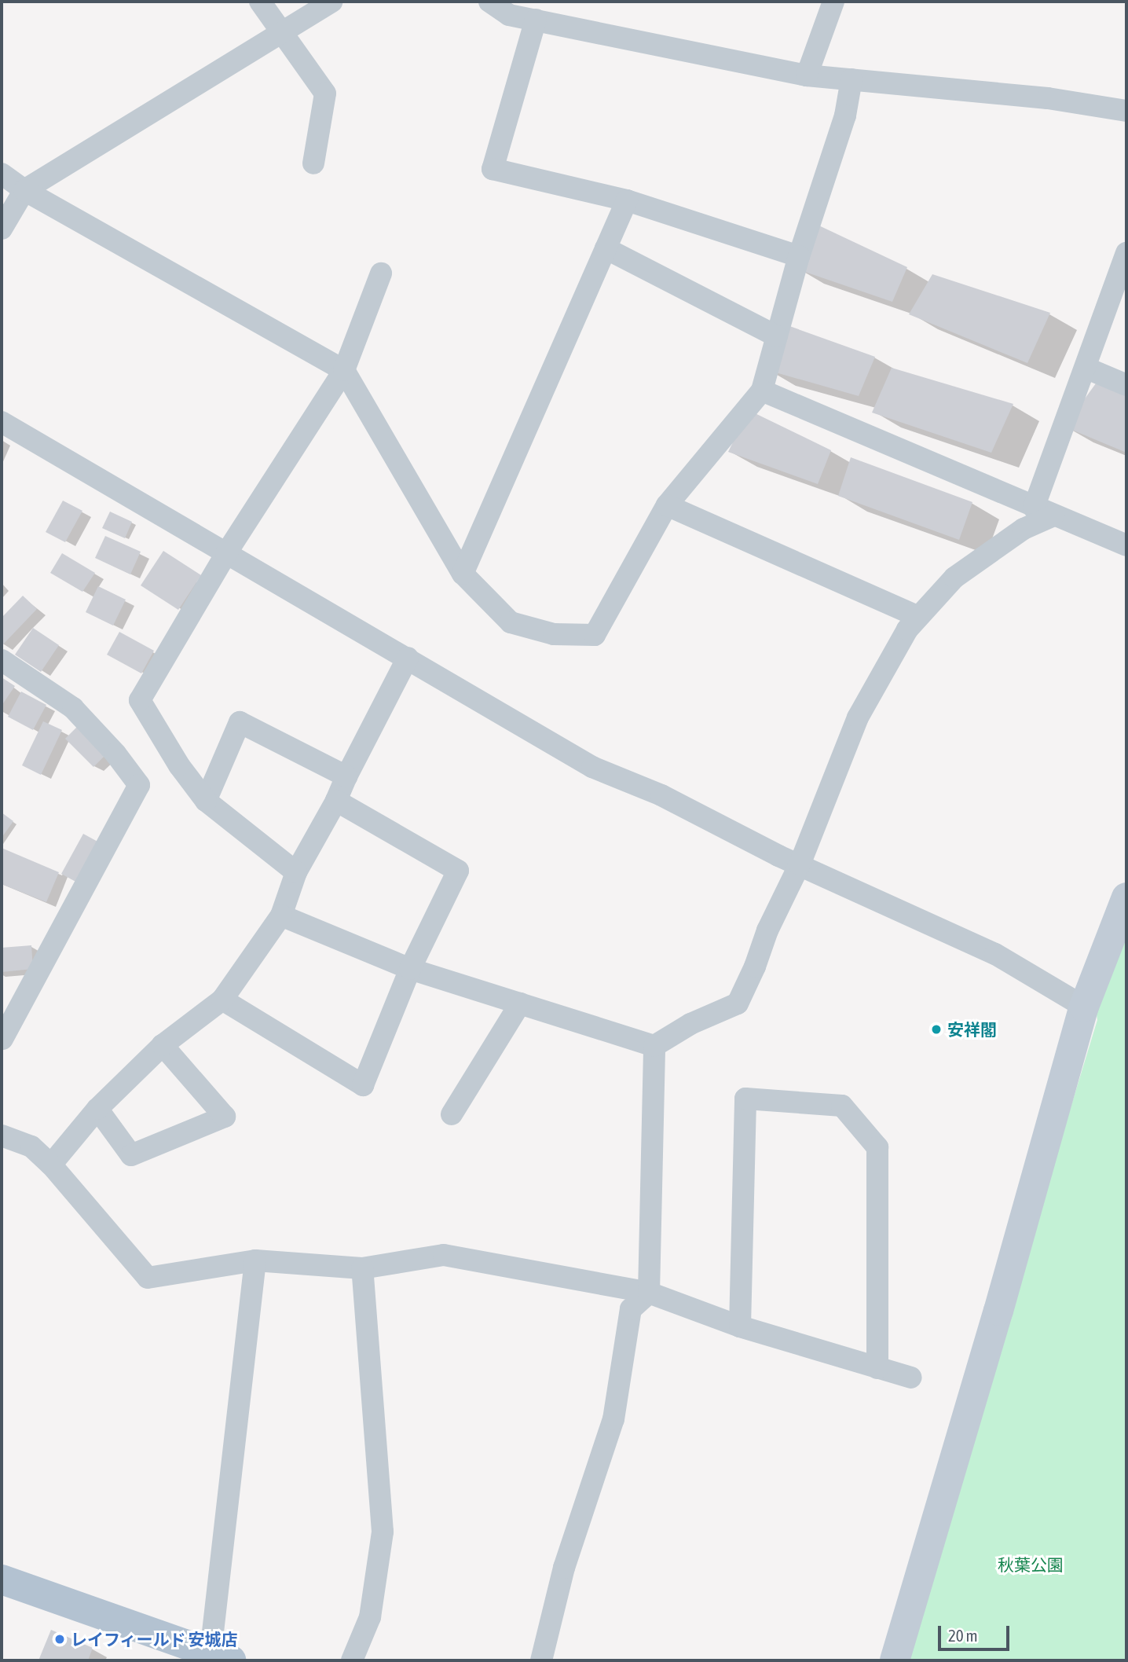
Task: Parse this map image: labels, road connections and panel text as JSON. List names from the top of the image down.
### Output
{
  "parks": ["秋葉公園"],
  "places": ["安祥閣", "レイフィールド 安城店"],
  "scale_bar": "20 m"
}
